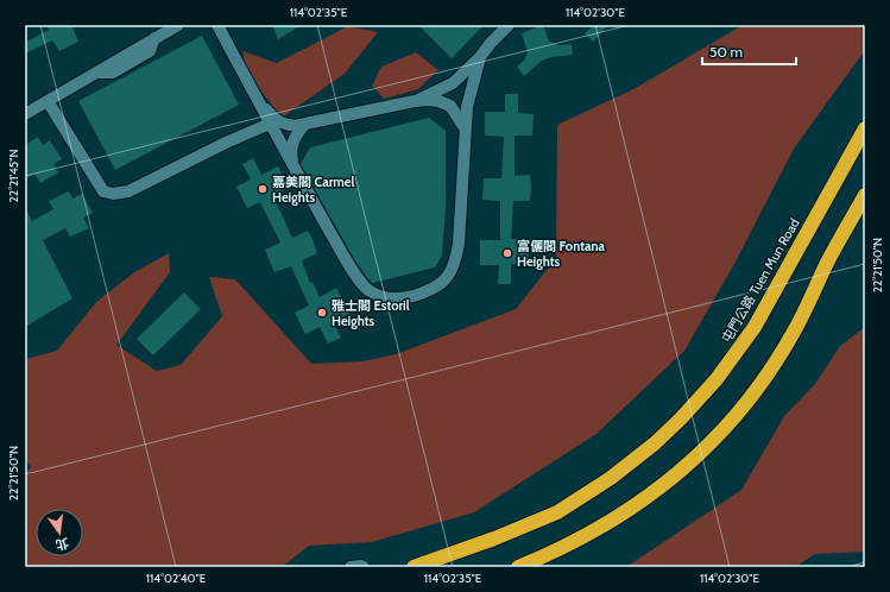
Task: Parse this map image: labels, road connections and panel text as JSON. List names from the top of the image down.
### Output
{
  "streets": {
    "highway": ["屯門公路 Tuen Mun Road"]
  },
  "places": ["嘉美閣 Carmel Heights", "富儷閣 Fontana Heights", "雅士閣 Estoril Heights"],
  "scale_bar": "50 m",
  "north": "bottom",
  "coordinates": [
    "114°02'35\"E",
    "114°02'30\"E",
    "22°21'45\"N",
    "22°21'50\"N",
    "114°02'40\"E"
  ]
}
